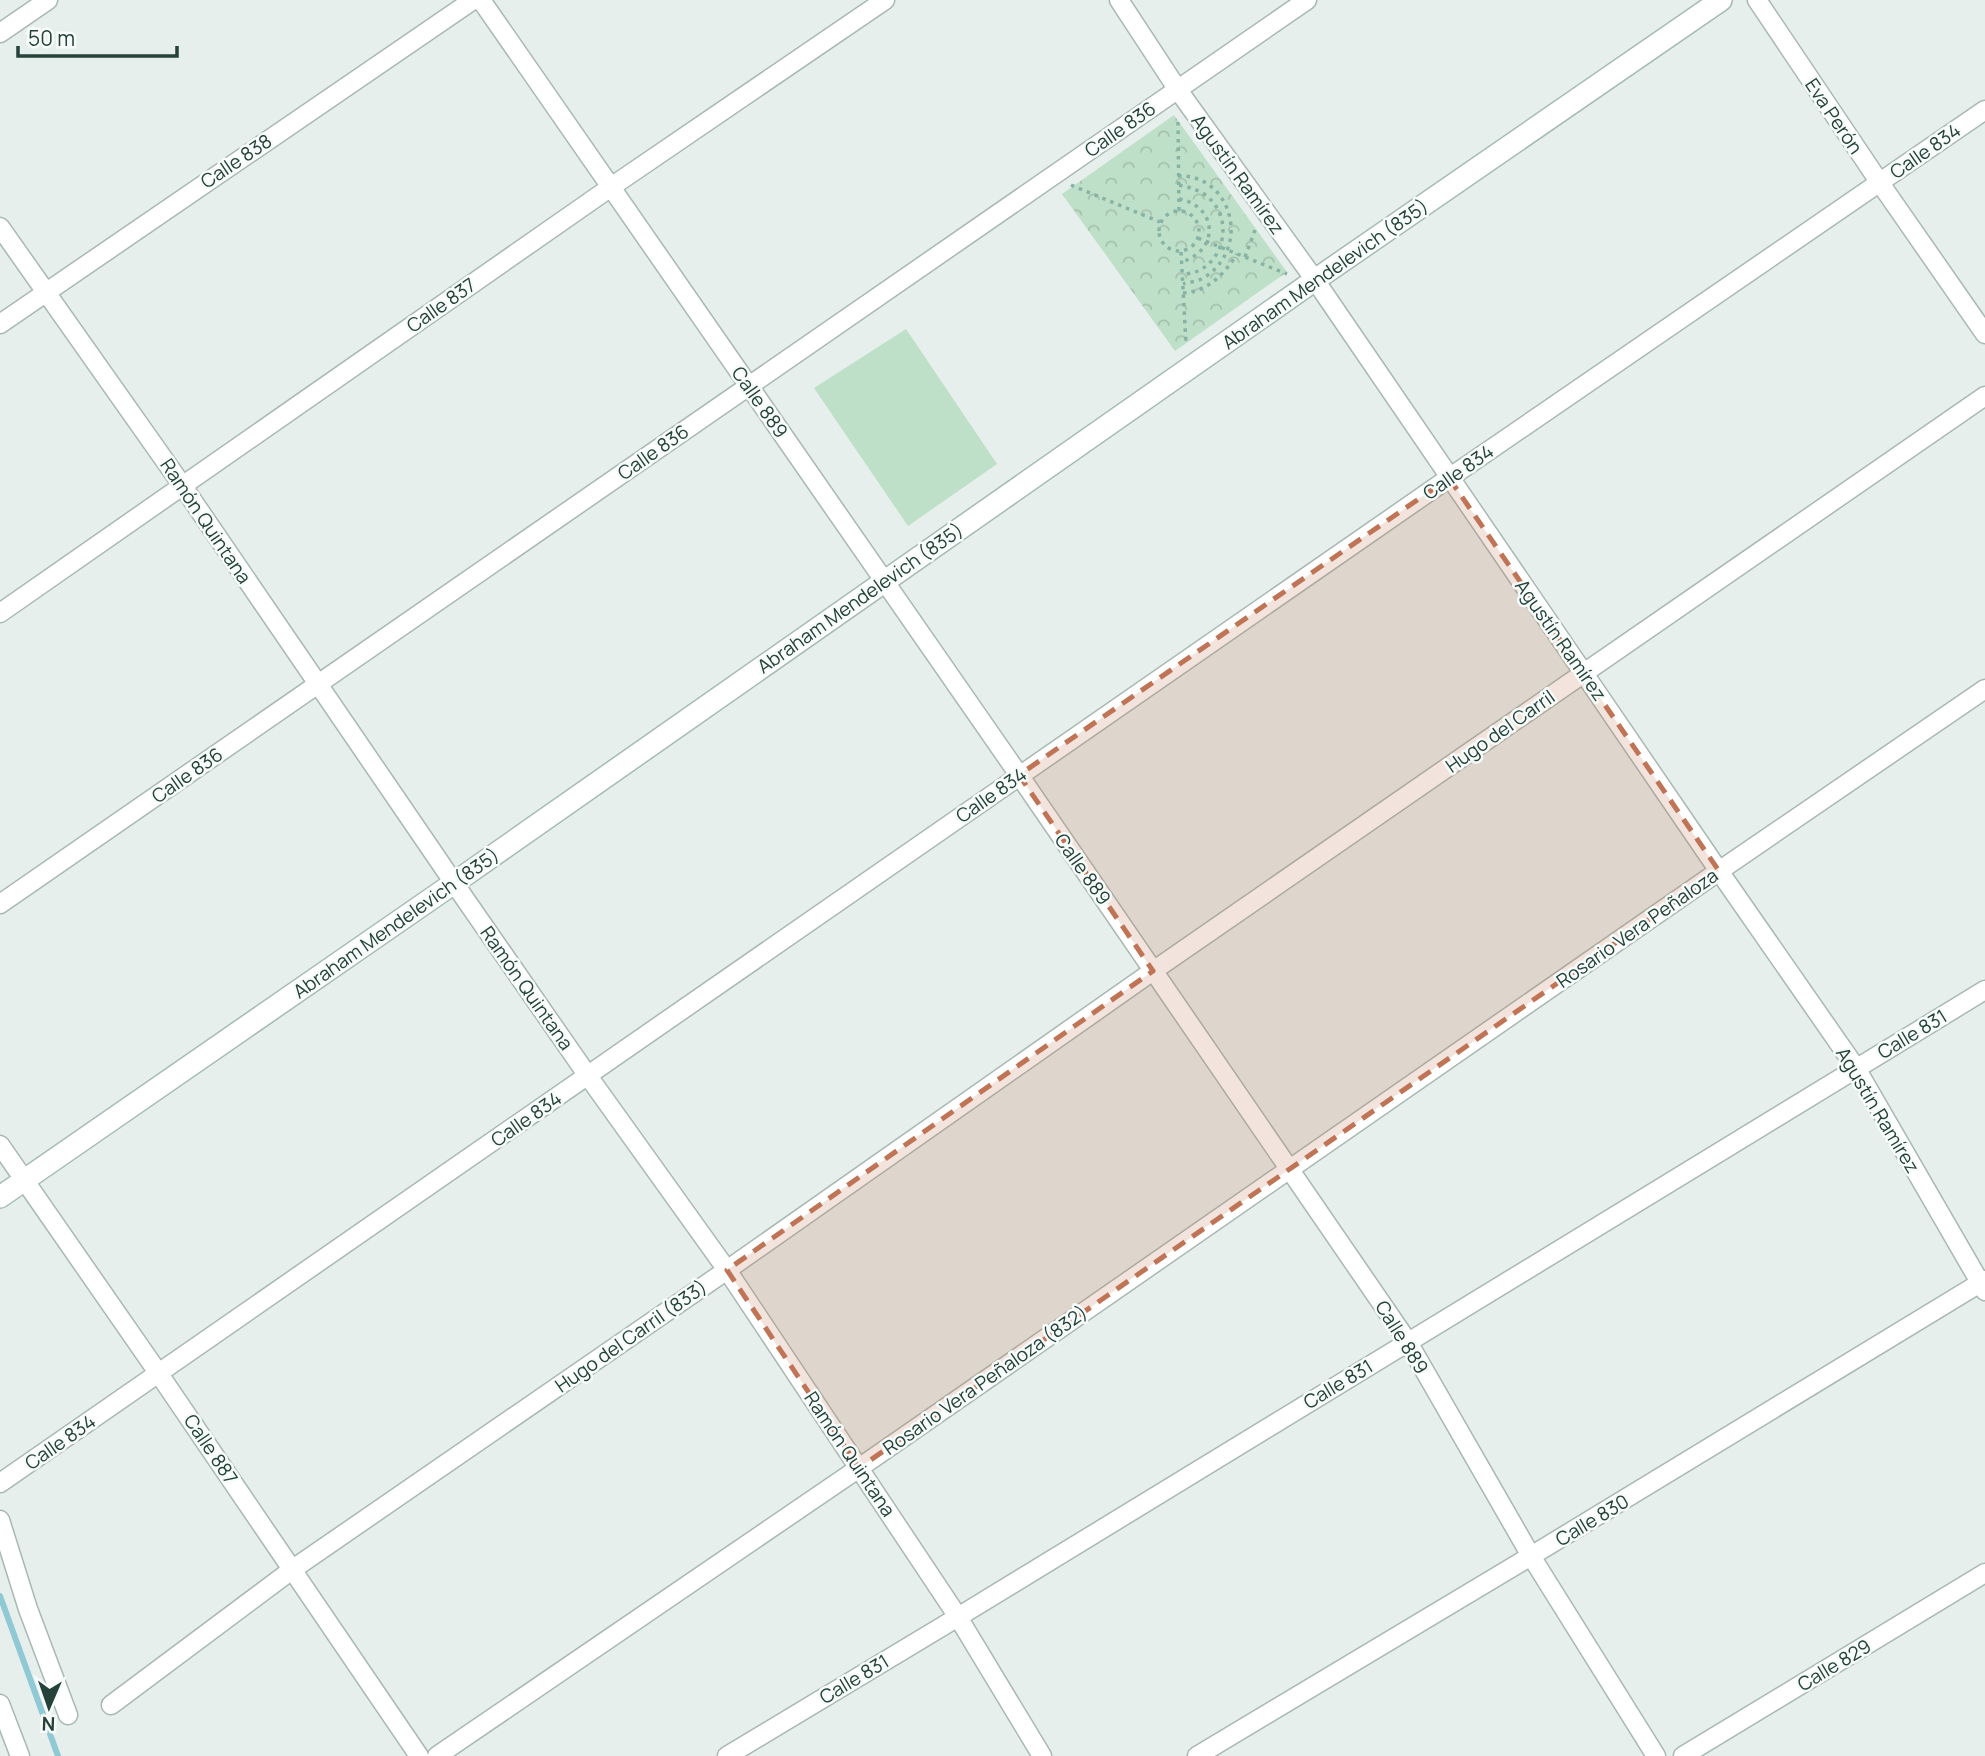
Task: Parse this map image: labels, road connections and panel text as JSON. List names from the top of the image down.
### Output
{
  "streets": {
    "street": [
      "Eva Perón",
      "Calle 836",
      "Calle 834",
      "Calle 838",
      "Agustín Ramírez",
      "Abraham Mendelevich (835)",
      "Calle 837",
      "Calle 889",
      "Ramón Quintana",
      "Hugo del Carril",
      "Rosario Vera Peñaloza",
      "Calle 831",
      "Hugo del Carril (833)",
      "Rosario Vera Peñaloza (832)",
      "Calle 887",
      "Calle 830",
      "Calle 829"
    ]
  },
  "crossings": [
    ["Eva Perón", "Calle 834"],
    ["Calle 836", "Agustín Ramírez"],
    ["Calle 836", "Calle 889"],
    ["Calle 836", "Ramón Quintana"],
    ["Calle 834", "Agustín Ramírez"],
    ["Calle 834", "Calle 889"],
    ["Calle 834", "Ramón Quintana"],
    ["Calle 834", "Calle 887"],
    ["Calle 838", "Ramón Quintana"],
    ["Agustín Ramírez", "Abraham Mendelevich (835)"],
    ["Agustín Ramírez", "Hugo del Carril"],
    ["Agustín Ramírez", "Rosario Vera Peñaloza"],
    ["Agustín Ramírez", "Calle 831"],
    ["Agustín Ramírez", "Calle 830"],
    ["Abraham Mendelevich (835)", "Calle 889"],
    ["Abraham Mendelevich (835)", "Ramón Quintana"],
    ["Abraham Mendelevich (835)", "Calle 887"],
    ["Calle 837", "Calle 889"],
    ["Calle 837", "Ramón Quintana"],
    ["Calle 889", "Hugo del Carril"],
    ["Calle 889", "Rosario Vera Peñaloza"],
    ["Calle 889", "Calle 831"],
    ["Calle 889", "Hugo del Carril (833)"],
    ["Calle 889", "Rosario Vera Peñaloza (832)"],
    ["Calle 889", "Calle 830"],
    ["Ramón Quintana", "Calle 831"],
    ["Ramón Quintana", "Hugo del Carril (833)"],
    ["Ramón Quintana", "Rosario Vera Peñaloza (832)"],
    ["Hugo del Carril", "Hugo del Carril (833)"],
    ["Rosario Vera Peñaloza", "Rosario Vera Peñaloza (832)"],
    ["Hugo del Carril (833)", "Calle 887"]
  ],
  "scale_bar": "50 m",
  "north": "bottom"
}
